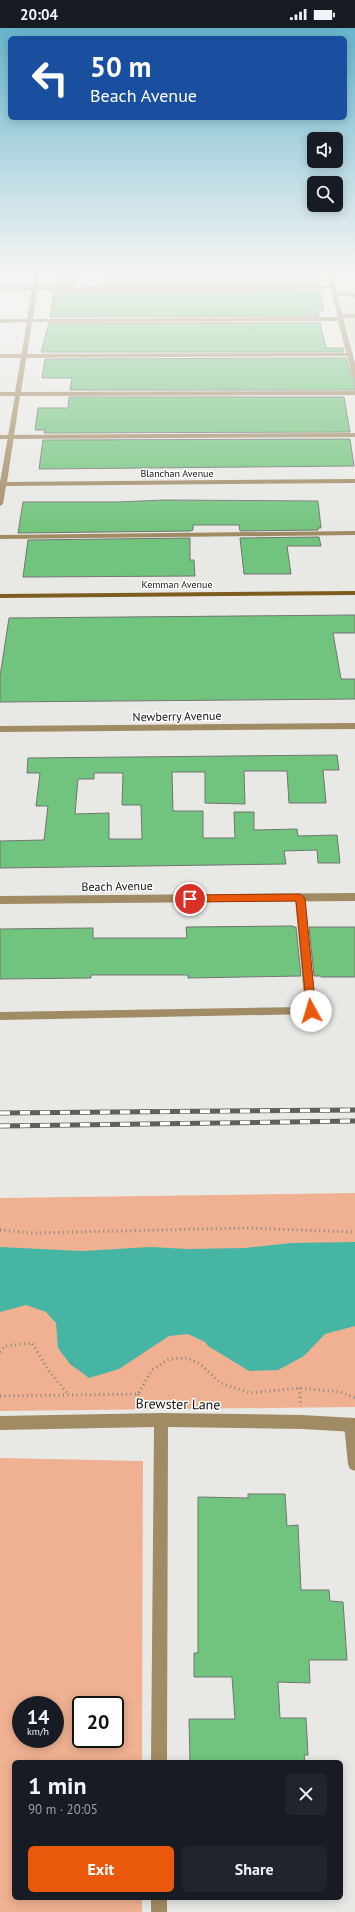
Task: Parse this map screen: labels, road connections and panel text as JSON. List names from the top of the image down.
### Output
{
  "streets": {
    "street": [
      "Blanchan Avenue",
      "Kemman Avenue",
      "Newberry Avenue",
      "Beach Avenue",
      "Brewster Lane"
    ]
  },
  "page": {
    "status": "20:04",
    "turn": ["50 m", "Beach Avenue"],
    "speed": "14 km/h",
    "limit": "20",
    "heading": ["1 min", "90 m · 20:05"],
    "buttons": ["Exit", "Share"]
  }
}
